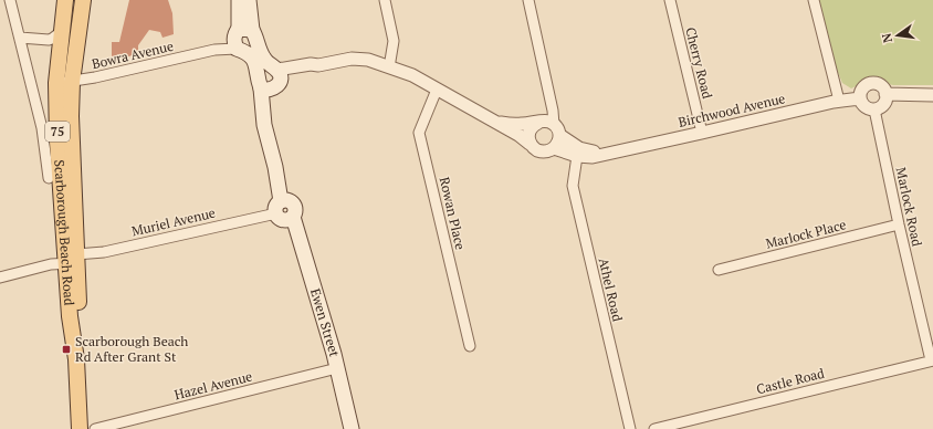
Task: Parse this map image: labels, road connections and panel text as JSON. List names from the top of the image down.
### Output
{
  "streets": {
    "main road": ["75", "Scarborough Beach Road", "Ewen Street"],
    "street": [
      "Bowra Avenue",
      "Cherry Road",
      "Birchwood Avenue",
      "Marlock Road",
      "Rowan Place",
      "Muriel Avenue",
      "Marlock Place",
      "Athel Road",
      "Castle Road",
      "Hazel Avenue"
    ]
  },
  "crossings": [
    ["Bowra Avenue", "Scarborough Beach Road"],
    ["Bowra Avenue", "Ewen Street"],
    ["Cherry Road", "Birchwood Avenue"],
    ["Birchwood Avenue", "Marlock Road"],
    ["Birchwood Avenue", "Rowan Place"],
    ["Birchwood Avenue", "Athel Road"],
    ["Birchwood Avenue", "Ewen Street"],
    ["Marlock Road", "Marlock Place"],
    ["Marlock Road", "Castle Road"],
    ["Muriel Avenue", "Scarborough Beach Road"],
    ["Muriel Avenue", "Ewen Street"],
    ["Ewen Street", "Hazel Avenue"]
  ],
  "places": {
    "transit": ["Scarborough Beach Rd After Grant St"]
  },
  "north": "left"
}
